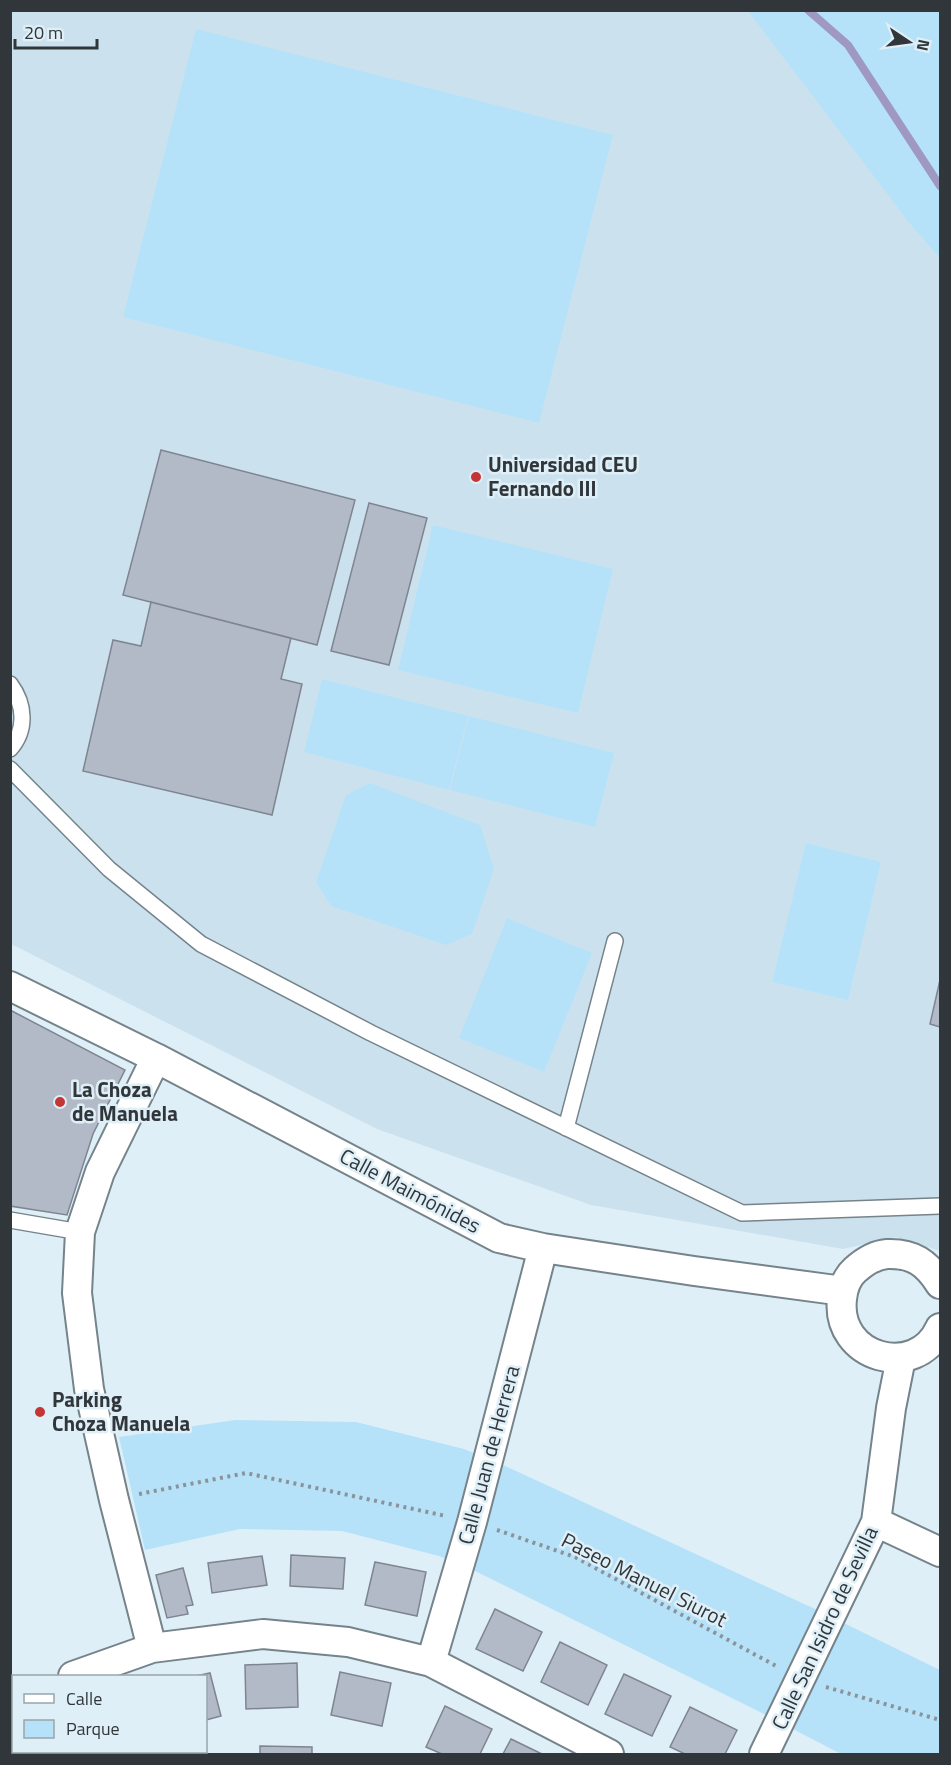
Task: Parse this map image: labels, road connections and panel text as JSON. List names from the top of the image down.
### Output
{
  "streets": {
    "street": ["Calle Maimónides", "Calle Juan de Herrera", "Calle San Isidro de Sevilla"],
    "path": ["Paseo Manuel Siurot"]
  },
  "crossings": [
    ["Calle Maimónides", "Calle Juan de Herrera"],
    ["Calle Juan de Herrera", "Paseo Manuel Siurot"],
    ["Paseo Manuel Siurot", "Calle San Isidro de Sevilla"]
  ],
  "places": ["Universidad CEU Fernando III", "La Choza de Manuela", "Parking Choza Manuela"],
  "legend": ["Calle", "Parque"],
  "scale_bar": "20 m",
  "north": "right"
}
